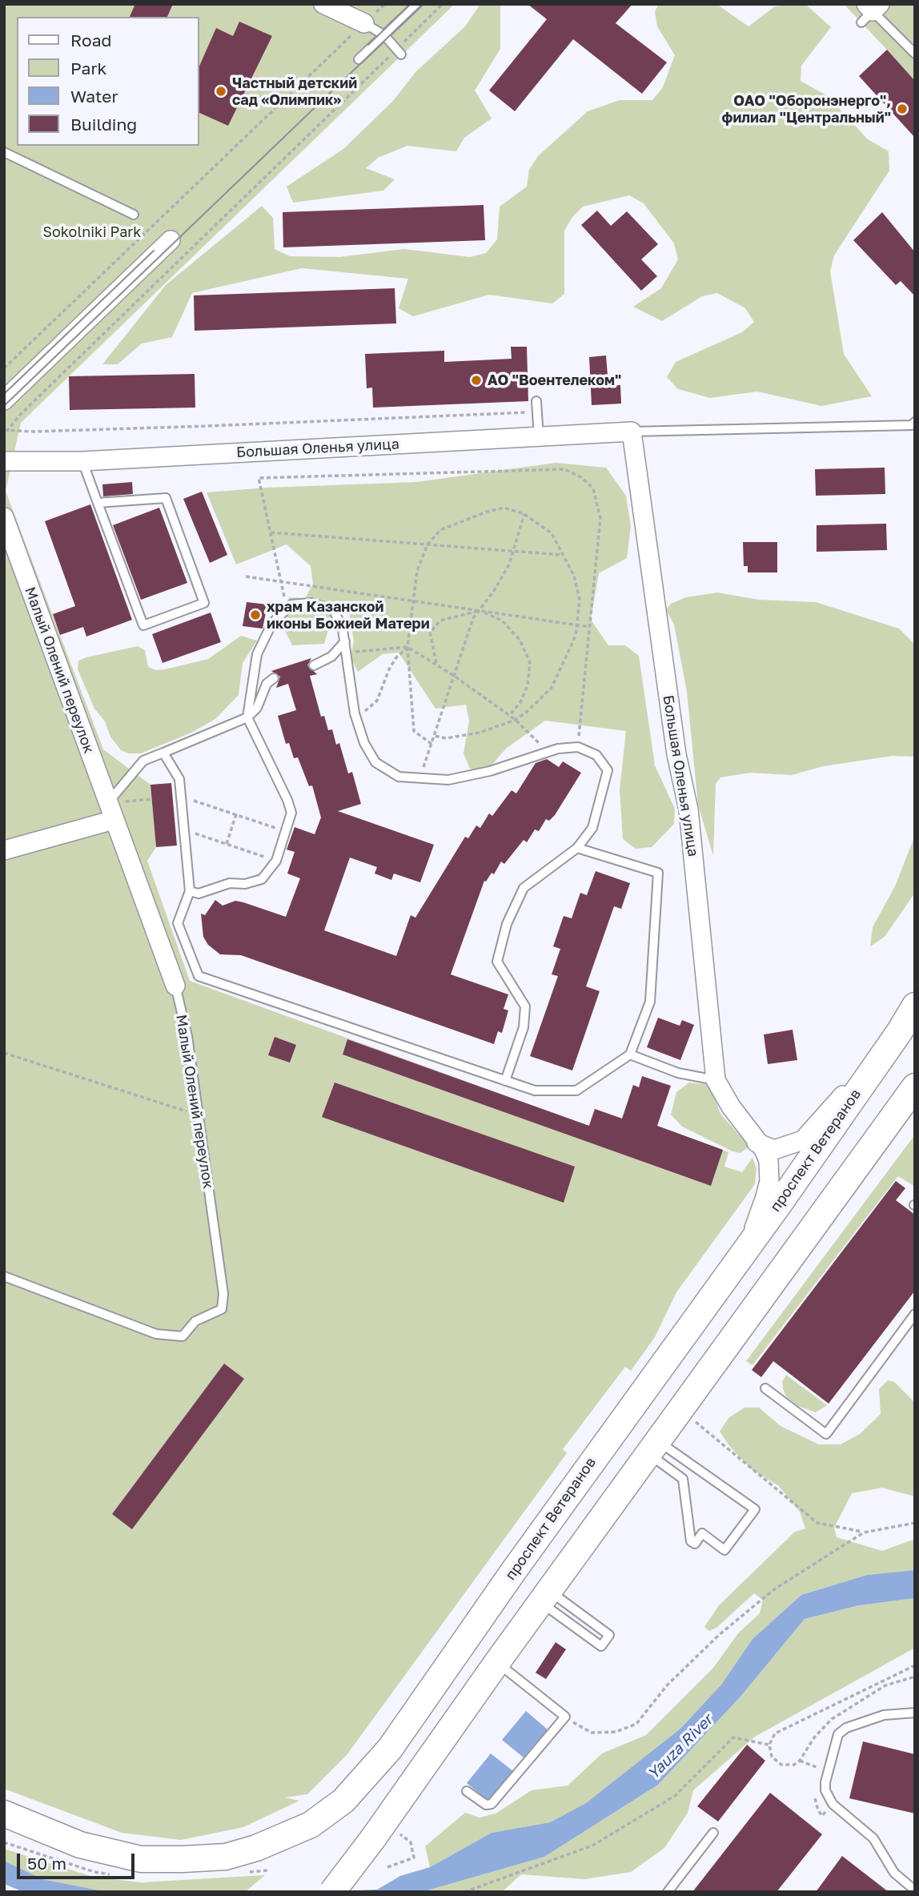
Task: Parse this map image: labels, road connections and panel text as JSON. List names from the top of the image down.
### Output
{
  "streets": {
    "main road": ["проспект Ветеранов"],
    "street": ["Большая Оленья улица", "Малый Олений переулок"]
  },
  "crossings": [
    ["Большая Оленья улица", "проспект Ветеранов"]
  ],
  "water": ["Yauza River"],
  "parks": ["Sokolniki Park"],
  "places": [
    "Частный детский сад «Олимпик»",
    "ОАО \"Оборонэнерго\", филиал \"Центральный\"",
    "АО \"Воентелеком\"",
    "храм Казанской иконы Божией Матери"
  ],
  "legend": [
    "Road",
    "Park",
    "Water",
    "Building"
  ],
  "scale_bar": "50 m"
}
